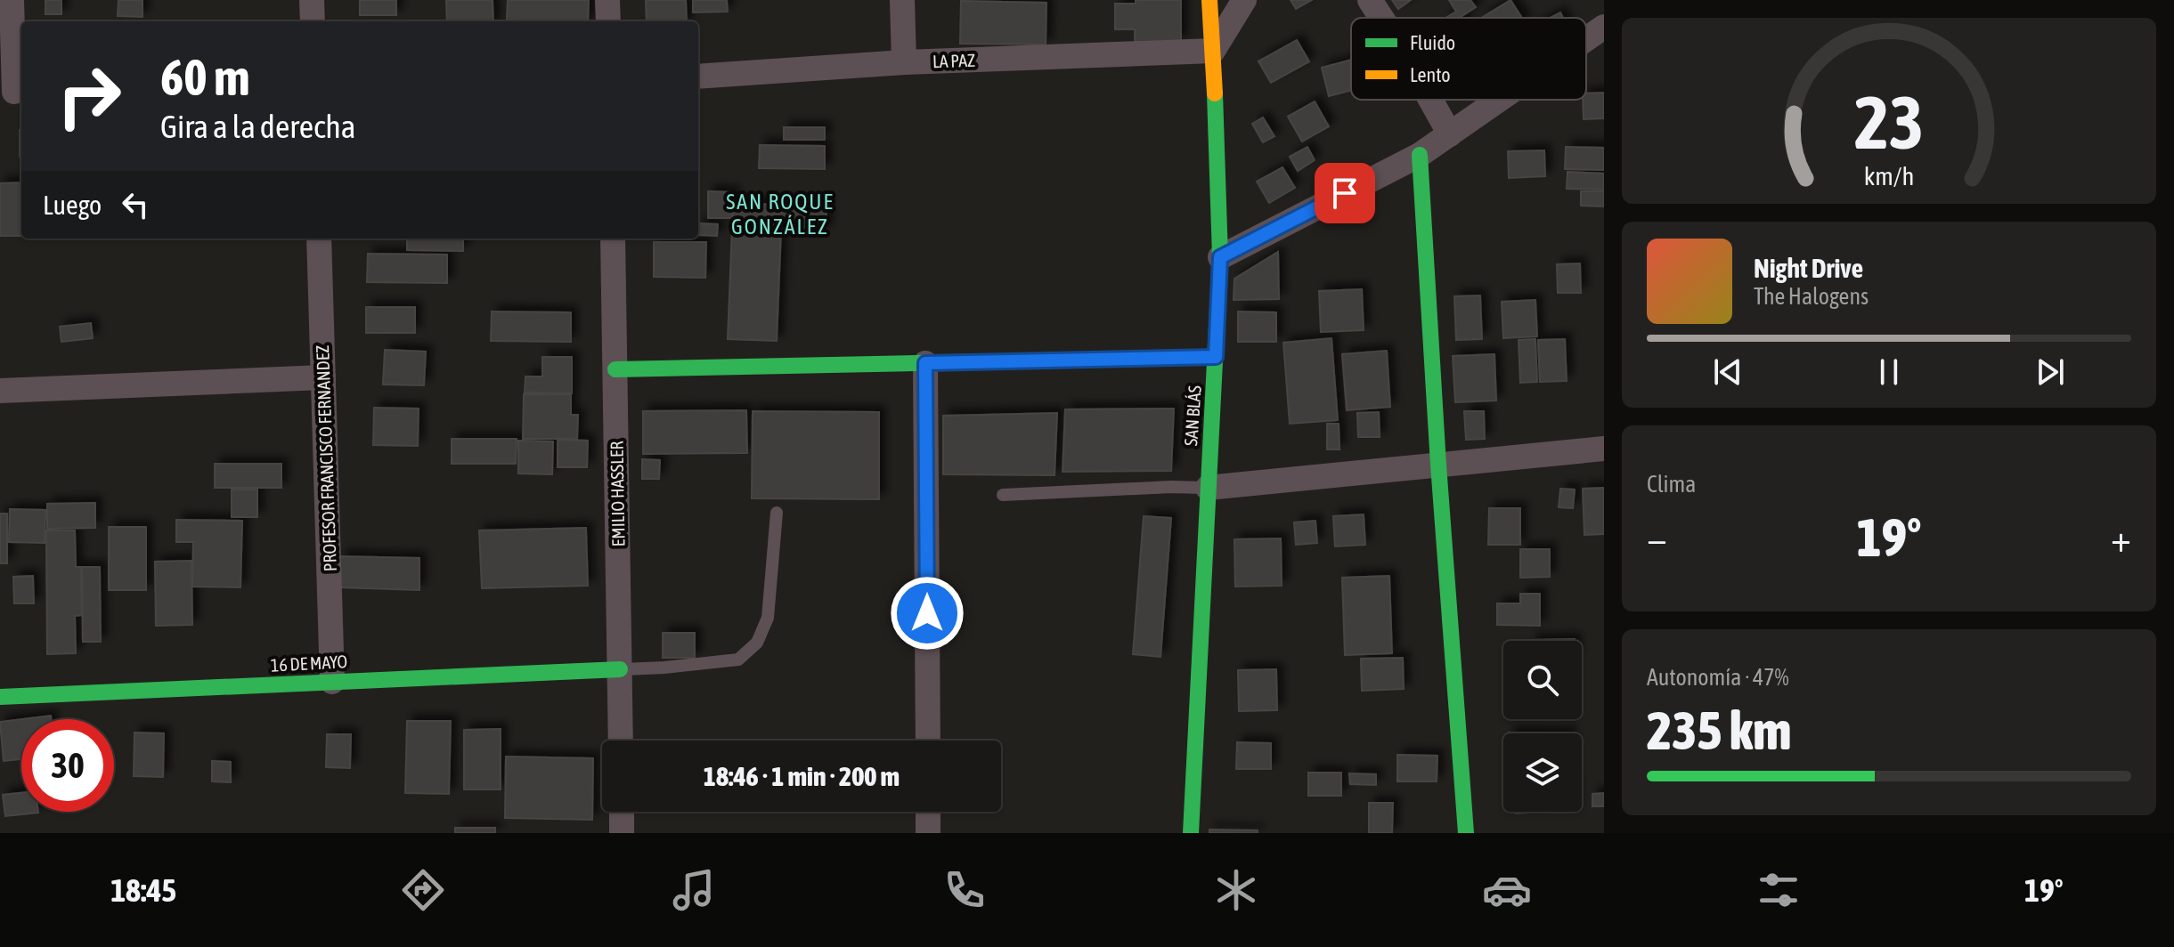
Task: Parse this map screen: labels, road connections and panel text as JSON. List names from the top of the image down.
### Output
{
  "streets": {
    "street": [
      "LA PAZ",
      "SAN BLÁS",
      "PROFESOR FRANCISCO FERNANDEZ",
      "EMILIO HASSLER",
      "16 DE MAYO"
    ]
  },
  "crossings": [
    ["LA PAZ", "SAN BLÁS"],
    ["PROFESOR FRANCISCO FERNANDEZ", "16 DE MAYO"],
    ["EMILIO HASSLER", "16 DE MAYO"]
  ],
  "districts": ["SAN ROQUE GONZÁLEZ"],
  "legend": ["Fluido", "Lento"],
  "page": {
    "turn": ["60 m", "Gira a la derecha"],
    "then": "Luego",
    "song": ["Night Drive", "The Halogens"],
    "tile": [
      "Clima",
      ["Autonomía · 47%", "235 km"]
    ],
    "heat": ["−", "19°", "+"],
    "limit": "30",
    "trip": "18:46 · 1 min · 200 m",
    "tabs": ["18:45", "19°"],
    "gauge": ["23", "km/h"]
  }
}
